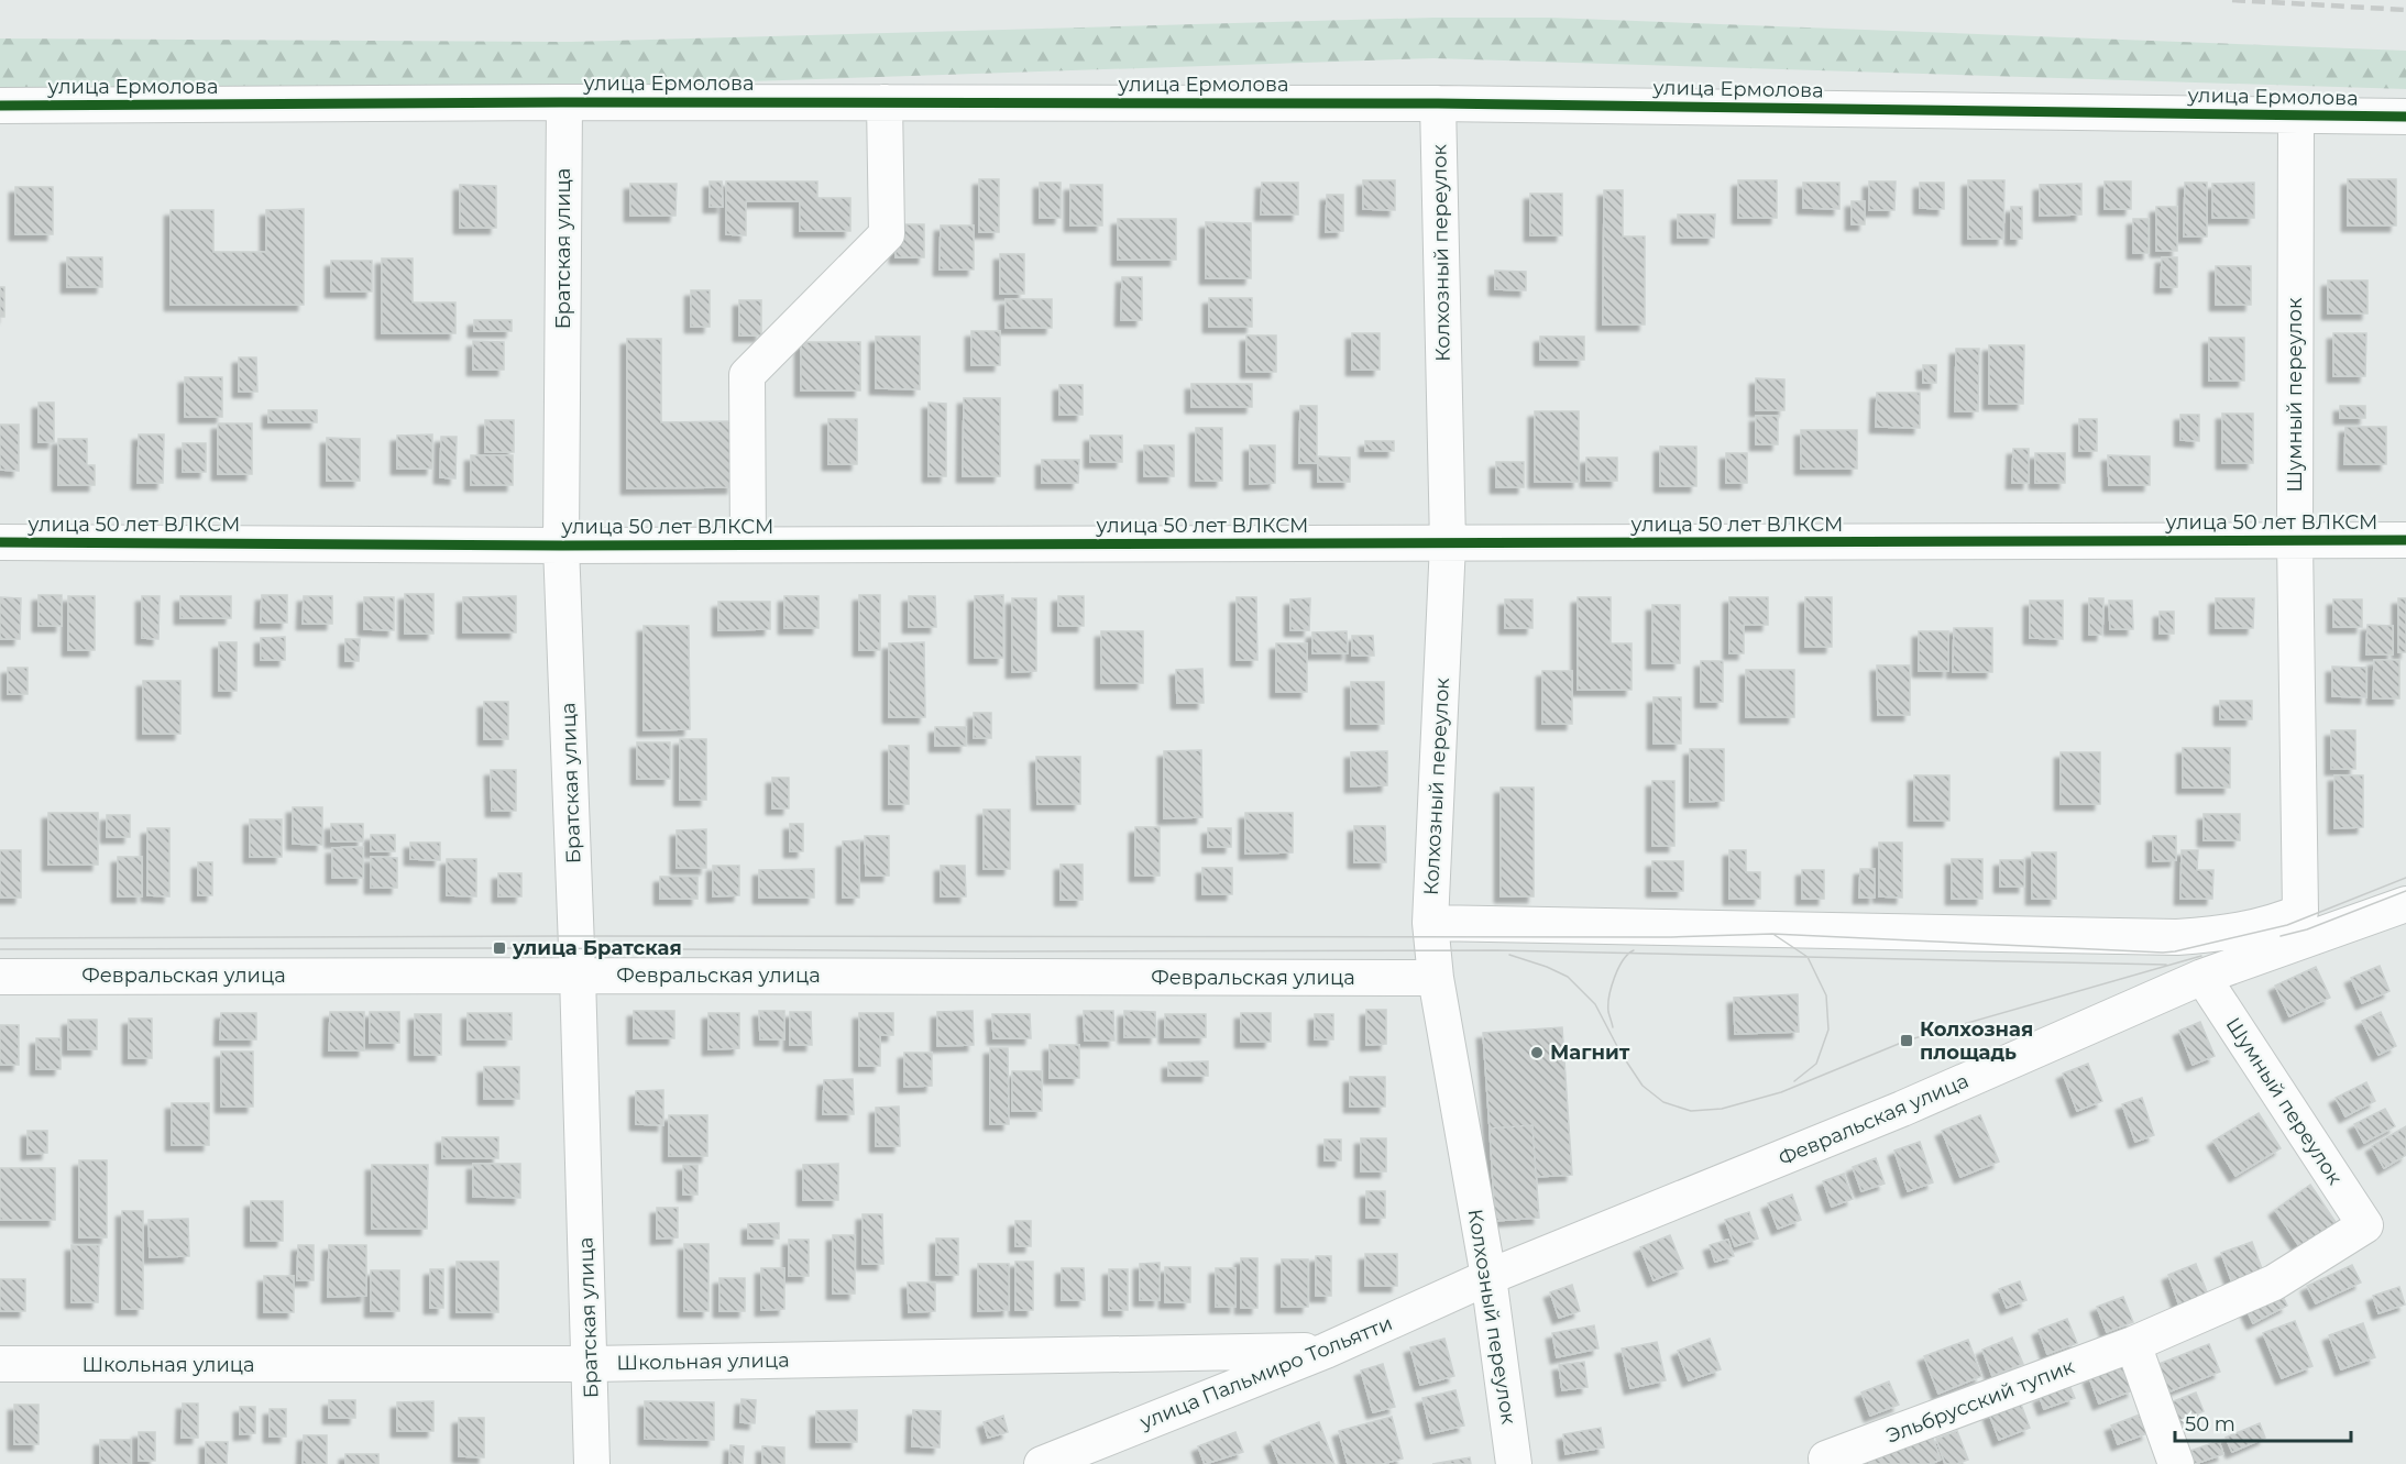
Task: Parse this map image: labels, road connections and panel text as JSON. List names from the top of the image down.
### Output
{
  "streets": {
    "street": [
      "улица Ермолова",
      "Братская улица",
      "Колхозный переулок",
      "Шумный переулок",
      "улица 50 лет ВЛКСМ",
      "Февральская улица",
      "Школьная улица",
      "улица Пальмиро Тольятти",
      "Эльбрусский тупик"
    ]
  },
  "crossings": [
    ["улица Ермолова", "Братская улица"],
    ["улица Ермолова", "Колхозный переулок"],
    ["улица Ермолова", "Шумный переулок"],
    ["Братская улица", "улица 50 лет ВЛКСМ"],
    ["Братская улица", "Февральская улица"],
    ["Братская улица", "Школьная улица"],
    ["Колхозный переулок", "улица 50 лет ВЛКСМ"],
    ["Колхозный переулок", "Февральская улица"],
    ["Колхозный переулок", "улица Пальмиро Тольятти"],
    ["Шумный переулок", "улица 50 лет ВЛКСМ"],
    ["Шумный переулок", "Февральская улица"],
    ["Шумный переулок", "Эльбрусский тупик"],
    ["Февральская улица", "улица Пальмиро Тольятти"],
    ["Школьная улица", "улица Пальмиро Тольятти"]
  ],
  "places": {
    "transit": ["улица Братская", "Колхозная площадь"],
    "other": ["Магнит"]
  },
  "scale_bar": "50 m"
}
